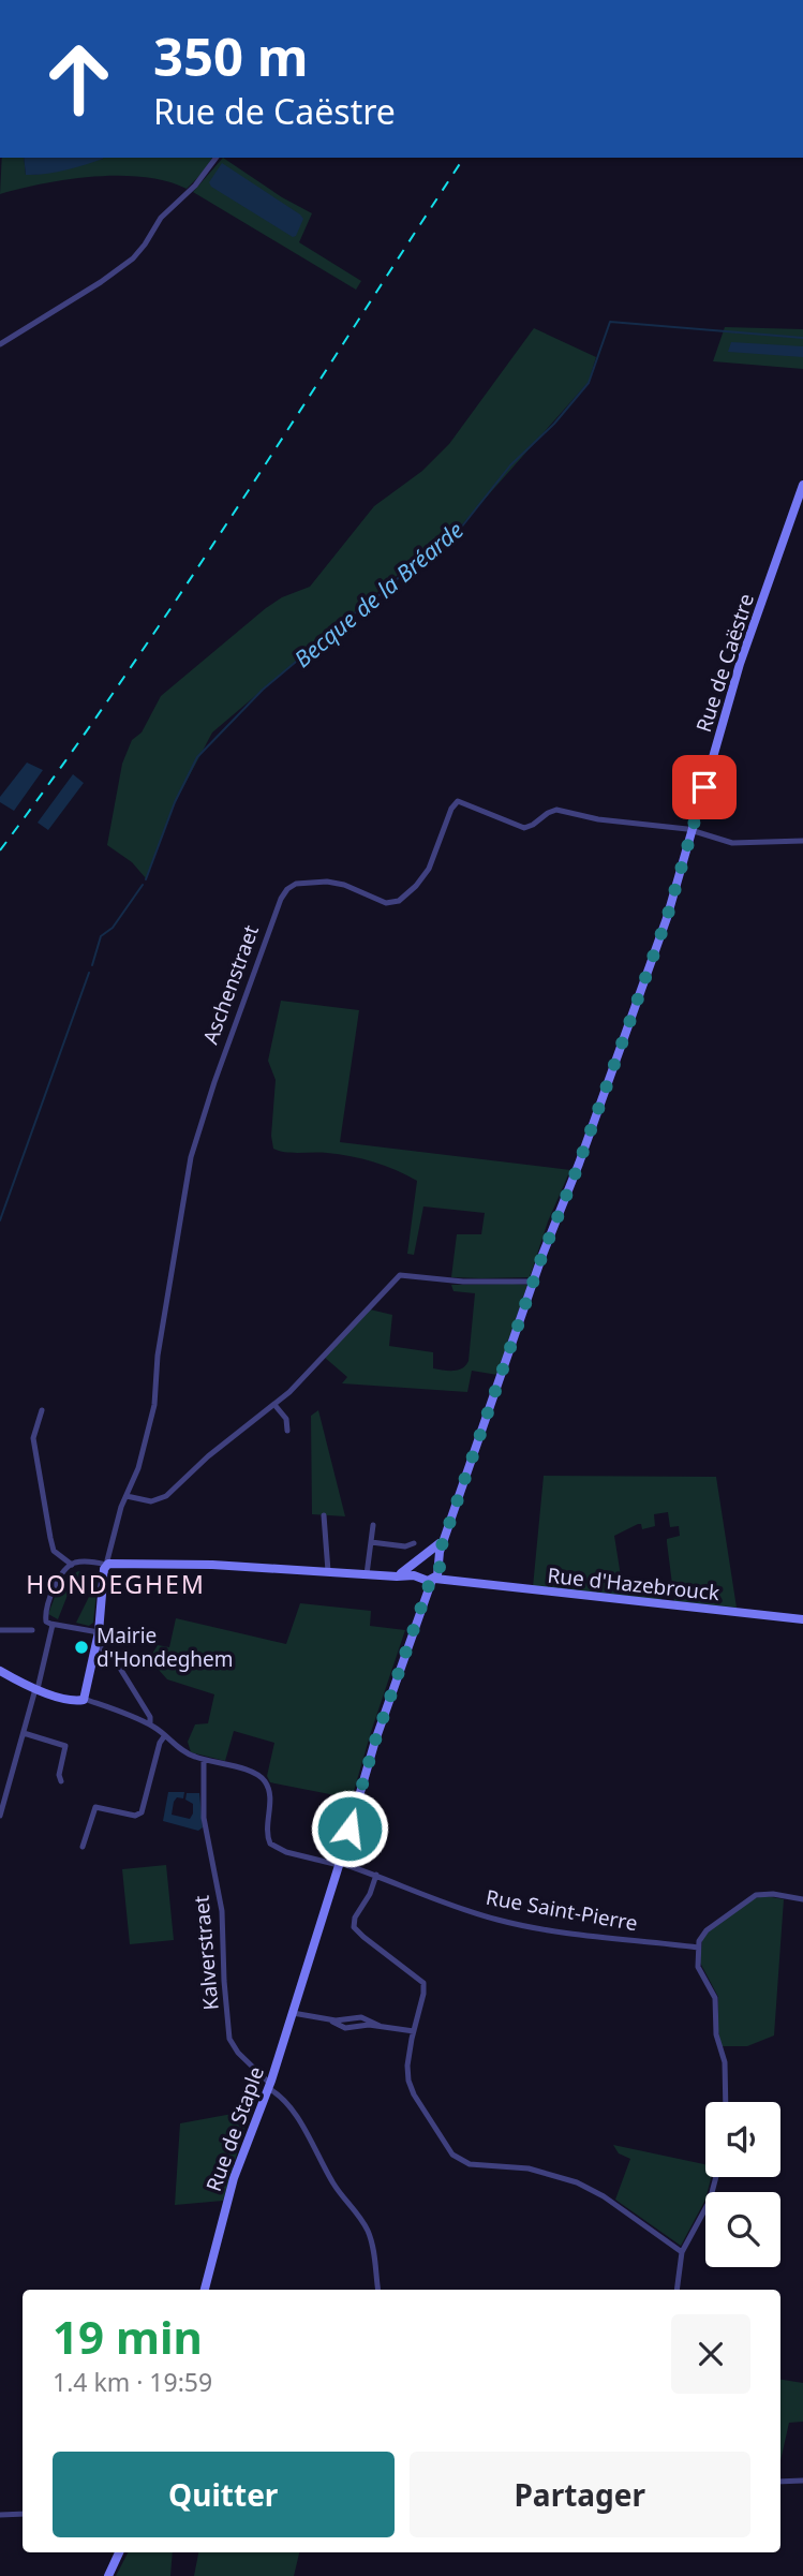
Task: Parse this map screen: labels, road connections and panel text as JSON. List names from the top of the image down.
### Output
{
  "streets": {
    "main road": ["Rue de Caëstre", "Rue d'Hazebrouck", "Rue de Staple"],
    "street": ["Aschenstraet", "Rue Saint-Pierre", "Kalverstraet"]
  },
  "crossings": [
    ["Rue de Caëstre", "Aschenstraet"],
    ["Rue de Caëstre", "Rue d'Hazebrouck"],
    ["Rue de Caëstre", "Rue de Staple"],
    ["Rue d'Hazebrouck", "Rue de Staple"],
    ["Rue Saint-Pierre", "Kalverstraet"],
    ["Rue Saint-Pierre", "Rue de Staple"],
    ["Kalverstraet", "Rue de Staple"]
  ],
  "districts": ["HONDEGHEM"],
  "water": ["Becque de la Bréarde"],
  "places": ["Mairie d'Hondeghem"],
  "page": {
    "turn": ["350 m", "Rue de Caëstre"],
    "heading": ["19 min", "1.4 km · 19:59"],
    "buttons": ["Quitter", "Partager"]
  }
}
